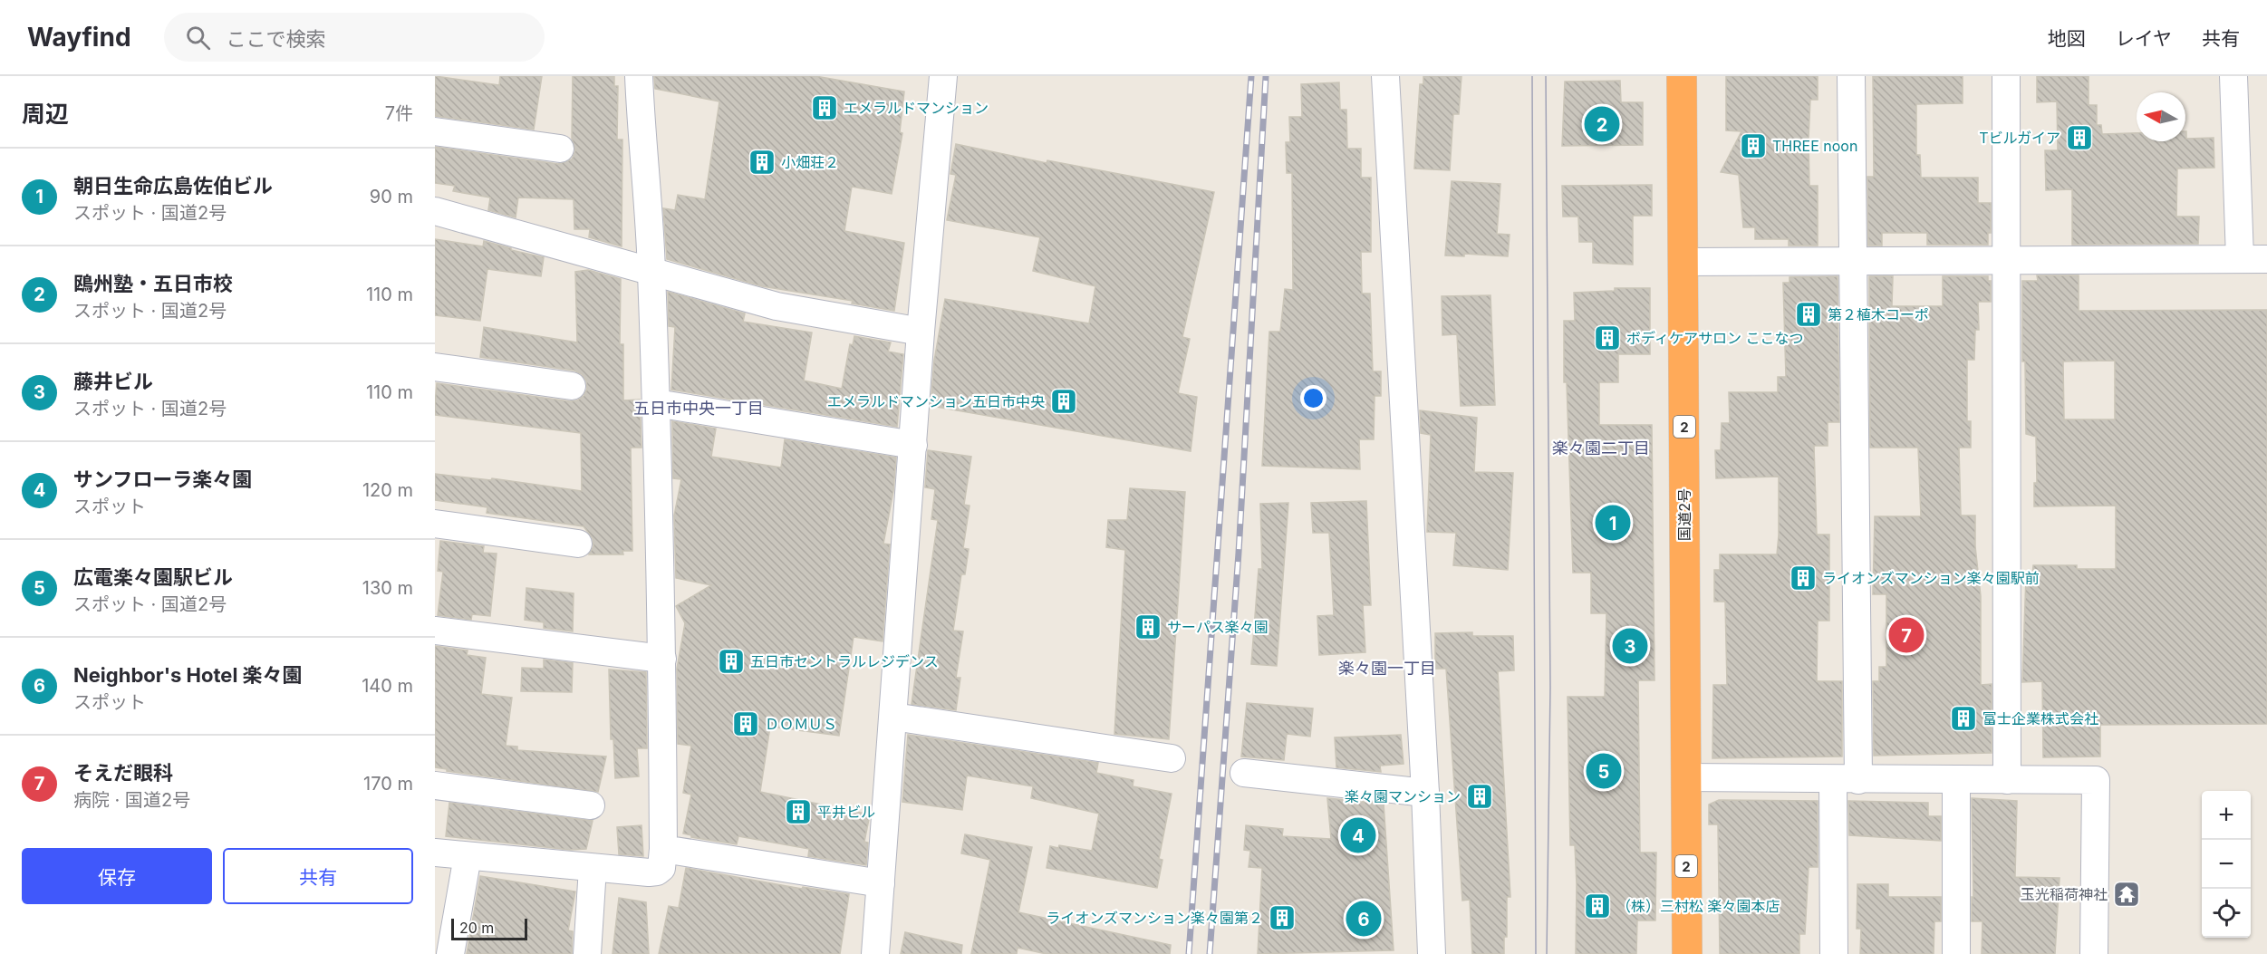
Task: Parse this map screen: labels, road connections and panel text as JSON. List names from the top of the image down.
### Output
{
  "streets": {
    "highway": ["2", "国道2号"]
  },
  "districts": ["五日市中央一丁目", "楽々園二丁目", "楽々園一丁目"],
  "places": {
    "building": [
      "エメラルドマンション",
      "Tビルガイア",
      "THREE noon",
      "小畑荘２",
      "第２植木コーポ",
      "ボディケアサロン ここなつ",
      "エメラルドマンション五日市中央",
      "ライオンズマンション楽々園駅前",
      "サーパス楽々園",
      "五日市セントラルレジデンス",
      "富士企業株式会社",
      "ＤＯＭＵＳ",
      "楽々園マンション",
      "平井ビル",
      "（株）三村松 楽々園本店",
      "ライオンズマンション楽々園第２"
    ],
    "temple": ["玉光稲荷神社"]
  },
  "scale_bar": "20 m",
  "north": "left",
  "page": {
    "header": "Wayfind",
    "search": "ここで検索",
    "nav": ["地図", "レイヤ", "共有"],
    "heading": ["周辺", "7件"],
    "pins": [
      "2",
      "1",
      "7",
      "3",
      "5",
      "4",
      "6"
    ],
    "list": [
      {
        "mark": "1",
        "name": "朝日生命広島佐伯ビル",
        "note": "スポット · 国道2号",
        "value": "90 m"
      },
      {
        "mark": "2",
        "name": "鴎州塾・五日市校",
        "note": "スポット · 国道2号",
        "value": "110 m"
      },
      {
        "mark": "3",
        "name": "藤井ビル",
        "note": "スポット · 国道2号",
        "value": "110 m"
      },
      {
        "mark": "4",
        "name": "サンフローラ楽々園",
        "note": "スポット",
        "value": "120 m"
      },
      {
        "mark": "5",
        "name": "広電楽々園駅ビル",
        "note": "スポット · 国道2号",
        "value": "130 m"
      },
      {
        "mark": "6",
        "name": "Neighbor's Hotel 楽々園",
        "note": "スポット",
        "value": "140 m"
      },
      {
        "mark": "7",
        "name": "そえだ眼科",
        "note": "病院 · 国道2号",
        "value": "170 m"
      }
    ],
    "map_buttons": ["+", "−"],
    "buttons": ["保存", "共有"],
    "scale": "20 m"
  }
}
